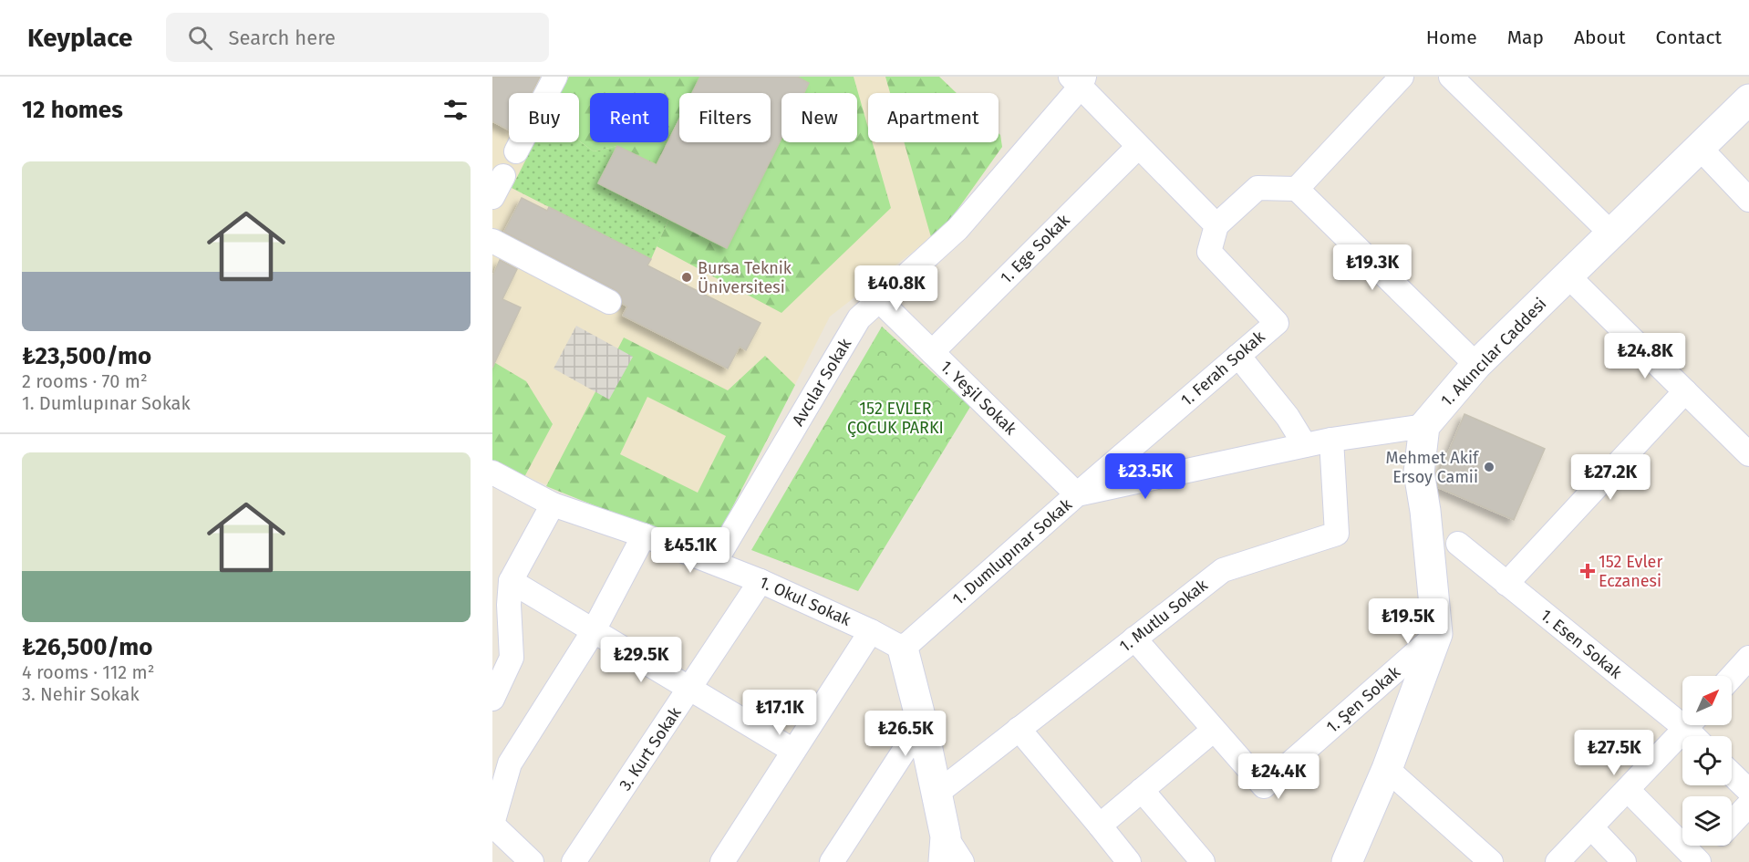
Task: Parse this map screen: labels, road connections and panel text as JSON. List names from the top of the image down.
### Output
{
  "streets": {
    "street": [
      "1. Ege Sokak",
      "1. Akıncılar Caddesi",
      "1. Ferah Sokak",
      "Avcılar Sokak",
      "1. Yeşil Sokak",
      "1. Dumlupınar Sokak",
      "1. Okul Sokak",
      "1. Mutlu Sokak",
      "1. Esen Sokak",
      "1. Şen Sokak",
      "3. Kurt Sokak"
    ]
  },
  "crossings": [
    ["1. Ege Sokak", "1. Yeşil Sokak"],
    ["1. Akıncılar Caddesi", "1. Dumlupınar Sokak"],
    ["1. Ferah Sokak", "1. Yeşil Sokak"],
    ["1. Ferah Sokak", "1. Dumlupınar Sokak"],
    ["Avcılar Sokak", "1. Yeşil Sokak"],
    ["Avcılar Sokak", "1. Okul Sokak"],
    ["1. Yeşil Sokak", "1. Dumlupınar Sokak"],
    ["1. Dumlupınar Sokak", "1. Okul Sokak"],
    ["1. Dumlupınar Sokak", "1. Mutlu Sokak"],
    ["1. Okul Sokak", "3. Kurt Sokak"],
    ["1. Mutlu Sokak", "1. Şen Sokak"]
  ],
  "parks": ["152 EVLER ÇOCUK PARKI"],
  "places": {
    "other": ["Bursa Teknik Üniversitesi", "Mehmet Akif Ersoy Camii"],
    "health": ["152 Evler Eczanesi"]
  },
  "north": "top right",
  "page": {
    "header": "Keyplace",
    "search": "Search here",
    "nav": [
      "Home",
      "Map",
      "About",
      "Contact"
    ],
    "heading": "12 homes",
    "chip": [
      "Buy",
      "Rent",
      "Filters",
      "New",
      "Apartment"
    ],
    "list": [
      {
        "name": "₺23,500/mo",
        "note": "2 rooms · 70 m² · 1. Dumlupınar Sokak"
      },
      {
        "name": "₺26,500/mo",
        "note": "4 rooms · 112 m² · 3. Nehir Sokak"
      }
    ],
    "price": [
      "₺19.3K",
      "₺40.8K",
      "₺24.8K",
      "₺23.5K",
      "₺27.2K",
      "₺45.1K",
      "₺19.5K",
      "₺29.5K",
      "₺17.1K",
      "₺26.5K",
      "₺27.5K",
      "₺24.4K"
    ]
  }
}
